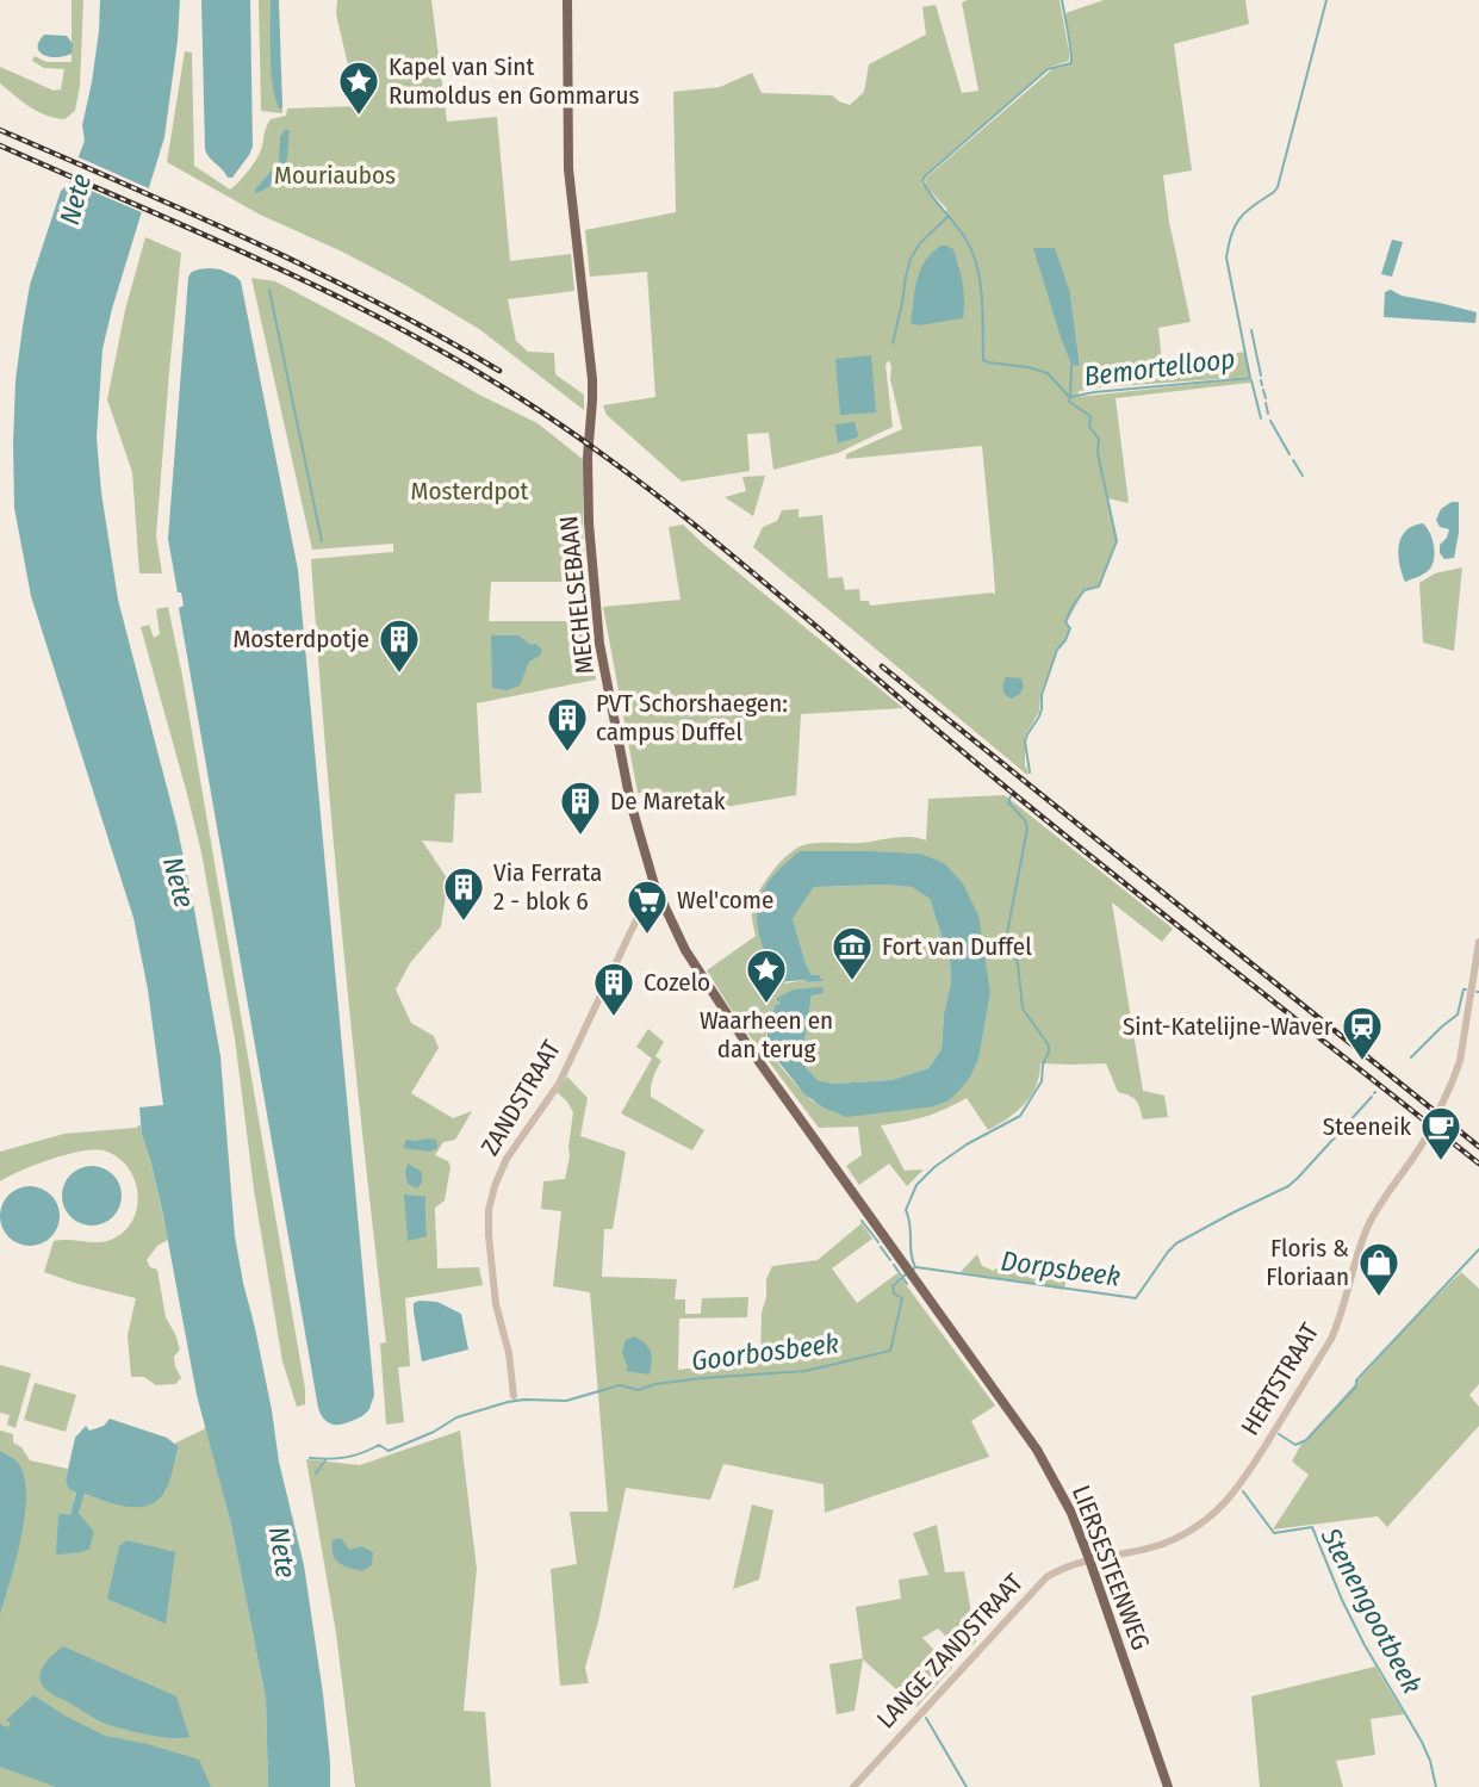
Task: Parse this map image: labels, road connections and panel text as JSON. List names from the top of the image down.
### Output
{
  "streets": {
    "main road": ["MECHELSEBAAN", "LIERSESTEENWEG"],
    "street": ["ZANDSTRAAT", "HERTSTRAAT", "LANGE ZANDSTRAAT"]
  },
  "crossings": [
    ["MECHELSEBAAN", "ZANDSTRAAT"],
    ["MECHELSEBAAN", "LIERSESTEENWEG"],
    ["HERTSTRAAT", "LIERSESTEENWEG"],
    ["HERTSTRAAT", "LANGE ZANDSTRAAT"],
    ["LIERSESTEENWEG", "LANGE ZANDSTRAAT"]
  ],
  "water": [
    "Nete",
    "Bemortelloop",
    "Dorpsbeek",
    "Goorbosbeek",
    "Stenengootbeek"
  ],
  "parks": ["Mouriaubos", "Mosterdpot"],
  "places": {
    "place": ["Kapel van Sint Rumoldus en Gommarus", "Waarheen en dan terug"],
    "building": [
      "Mosterdpotje",
      "PVT Schorshaegen: campus Duffel",
      "De Maretak",
      "Via Ferrata 2 - blok 6",
      "Cozelo"
    ],
    "supermarket": ["Wel'come"],
    "museum": ["Fort van Duffel"],
    "station": ["Sint-Katelijne-Waver"],
    "cafe": ["Steeneik"],
    "shop": ["Floris & Floriaan"]
  }
}
